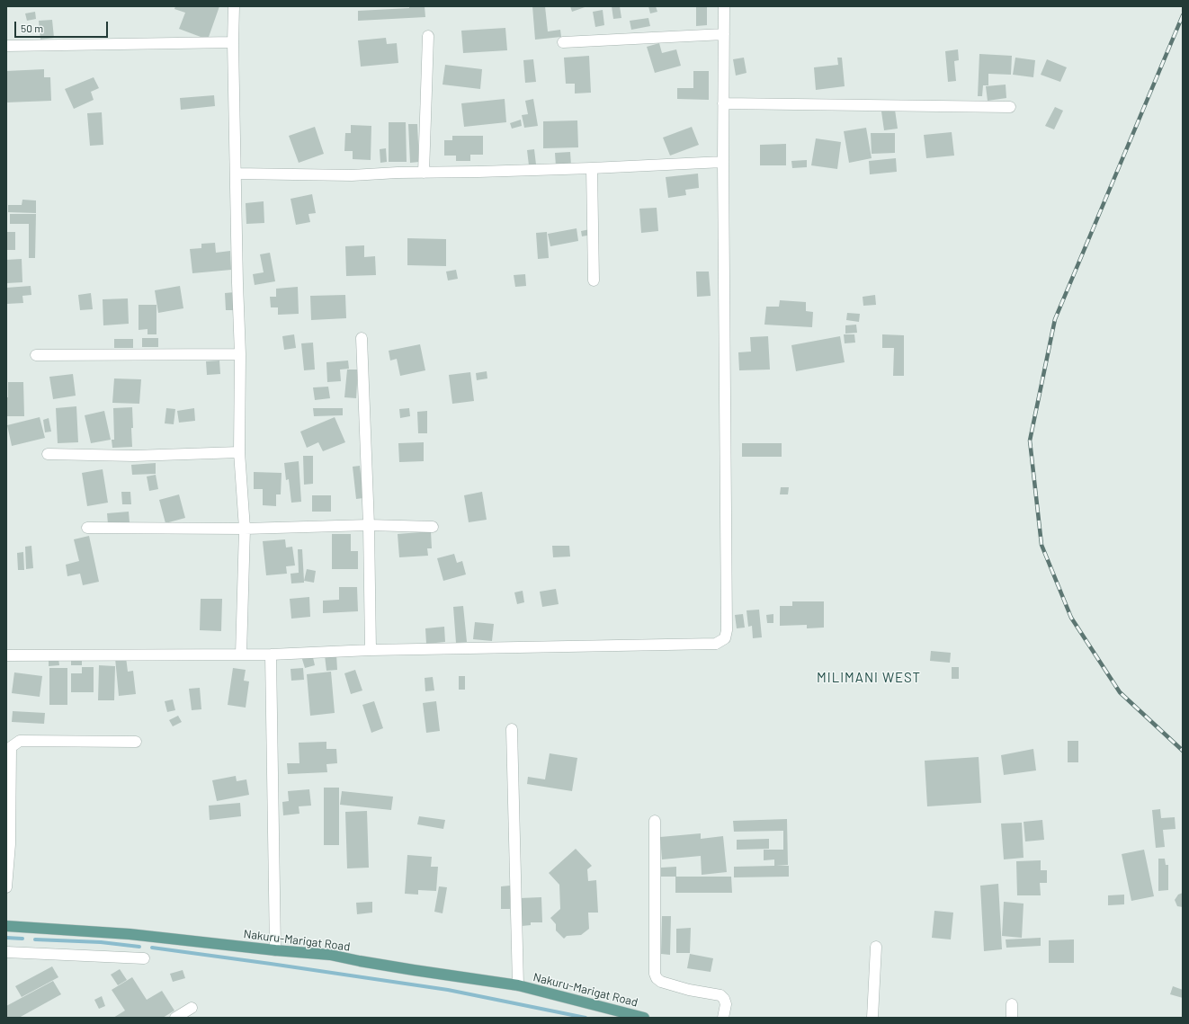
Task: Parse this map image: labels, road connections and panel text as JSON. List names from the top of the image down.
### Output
{
  "streets": {
    "main road": ["Nakuru-Marigat Road"]
  },
  "districts": ["MILIMANI WEST"],
  "scale_bar": "50 m"
}
